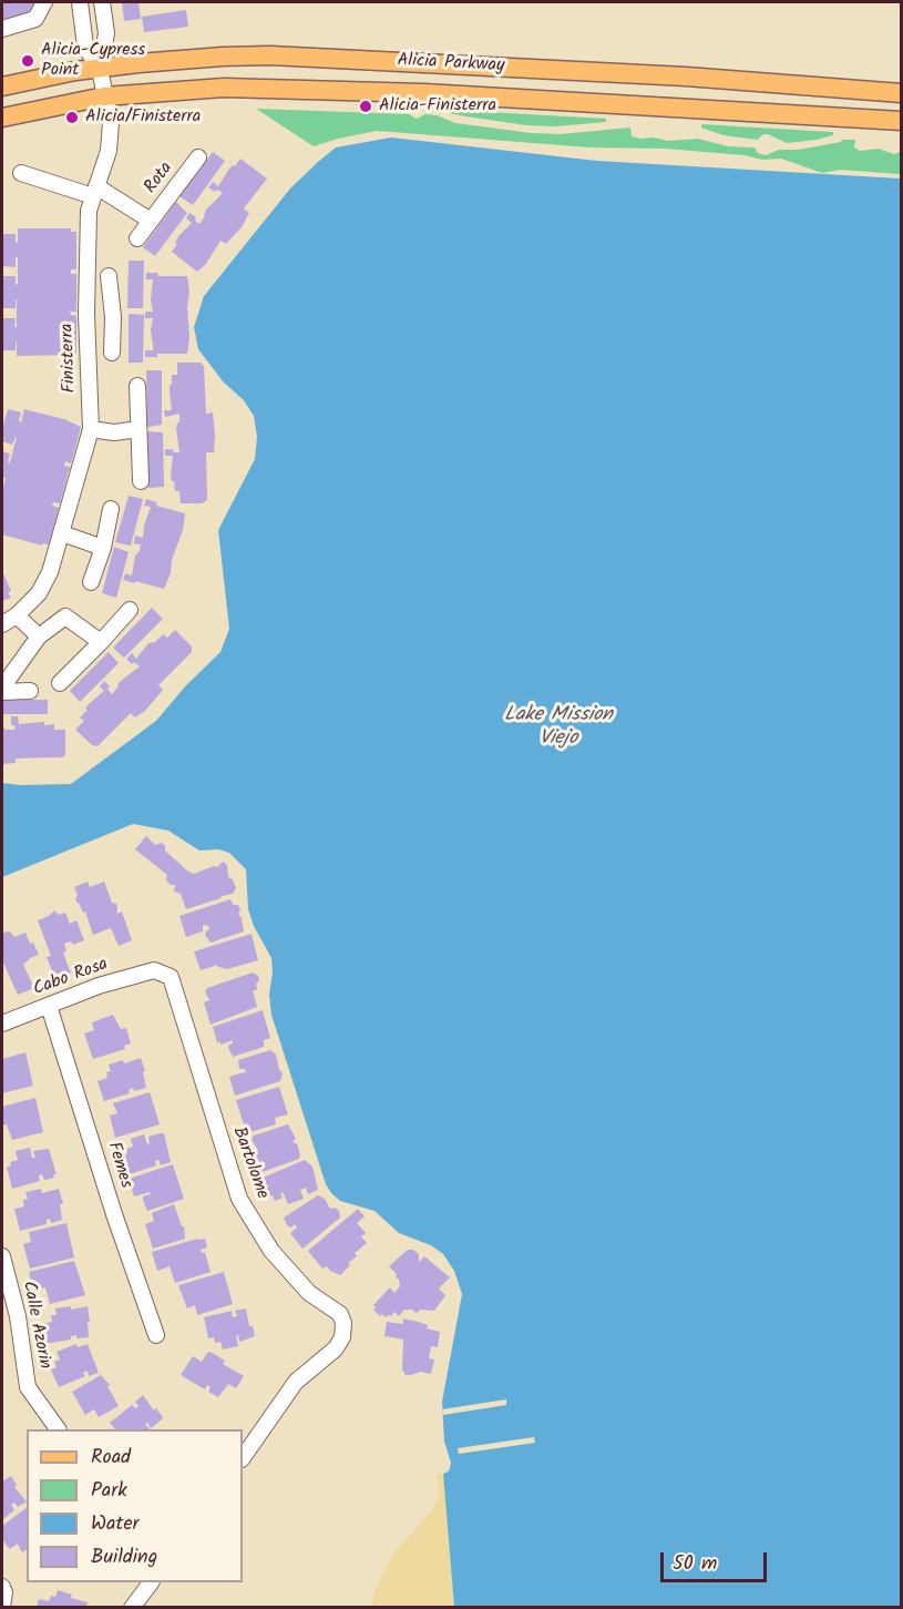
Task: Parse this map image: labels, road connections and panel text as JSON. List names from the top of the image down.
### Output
{
  "streets": {
    "main road": ["Alicia Parkway"],
    "street": [
      "Rota",
      "Finisterra",
      "Cabo Rosa",
      "Bartolome",
      "Femes",
      "Calle Azorin"
    ]
  },
  "crossings": [
    ["Alicia Parkway", "Finisterra"],
    ["Rota", "Finisterra"],
    ["Cabo Rosa", "Bartolome"],
    ["Cabo Rosa", "Femes"]
  ],
  "water": ["Lake Mission Viejo"],
  "places": ["Alicia-Cypress Point", "Alicia-Finisterra", "Alicia/Finisterra"],
  "legend": [
    "Road",
    "Park",
    "Water",
    "Building"
  ],
  "scale_bar": "50 m"
}
